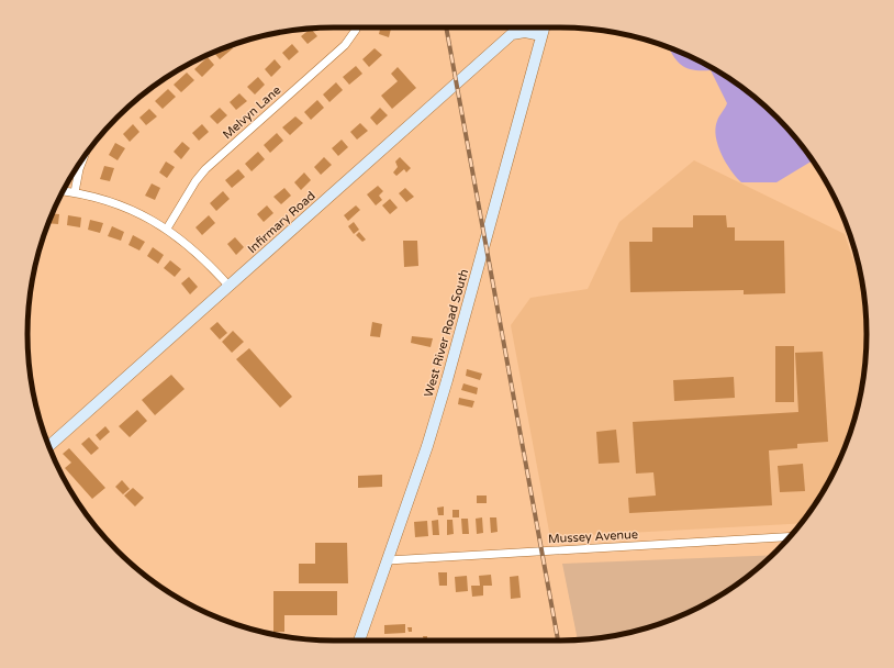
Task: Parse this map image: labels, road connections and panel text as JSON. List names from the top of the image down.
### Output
{
  "streets": {
    "main road": ["Infirmary Road", "West River Road South"],
    "street": ["Melvyn Lane", "Mussey Avenue"]
  },
  "crossings": [
    ["Infirmary Road", "West River Road South"],
    ["West River Road South", "Mussey Avenue"]
  ]
}
